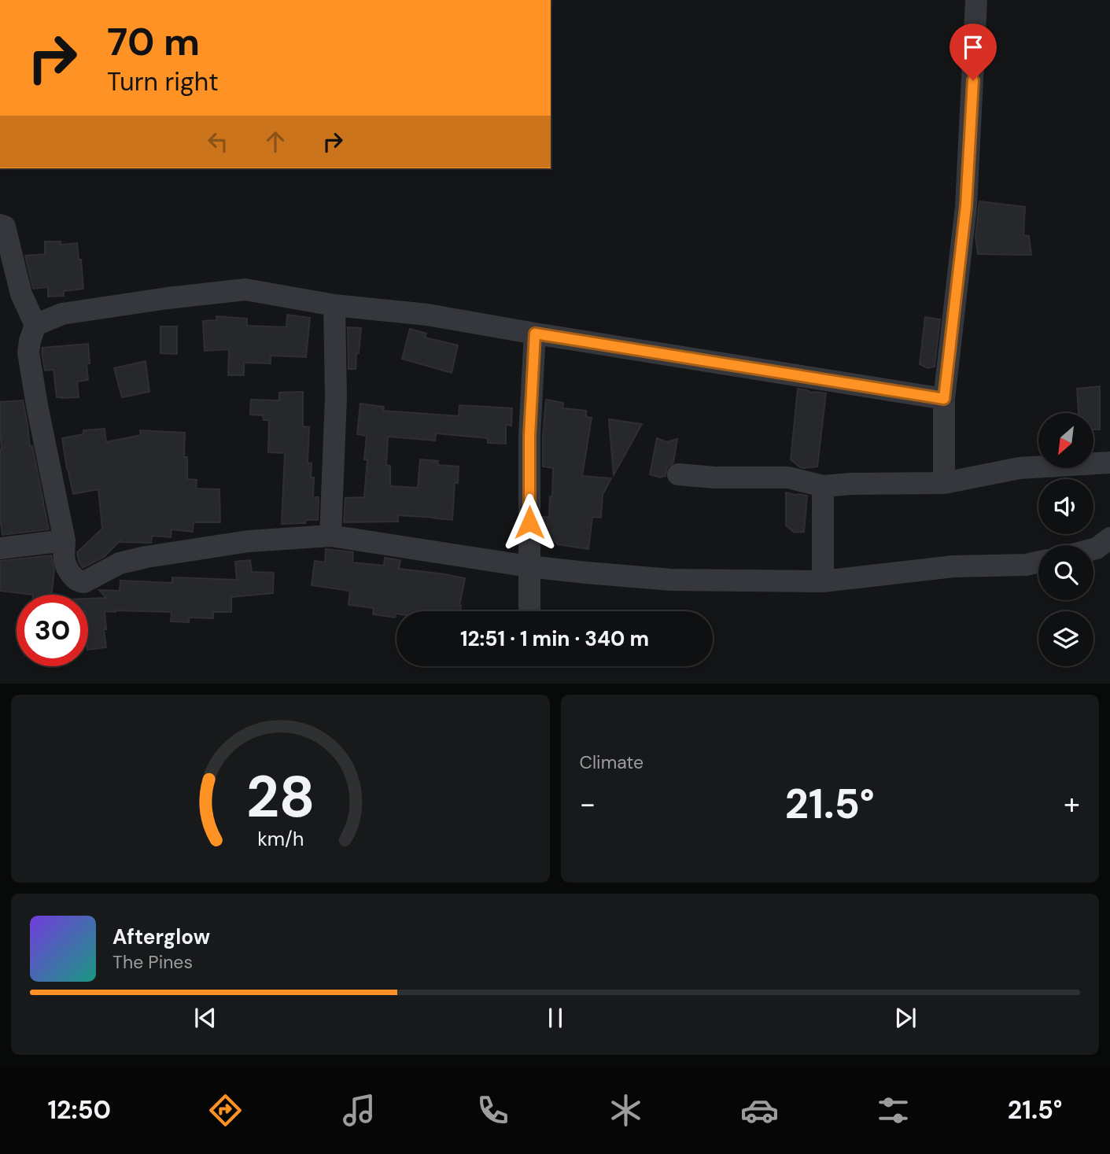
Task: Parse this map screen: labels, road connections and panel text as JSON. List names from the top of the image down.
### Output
{
  "north": "bottom left",
  "page": {
    "turn": ["70 m", "Turn right"],
    "limit": "30",
    "trip": "12:51 · 1 min · 340 m",
    "tile": "Climate",
    "heat": ["−", "21.5°", "+"],
    "song": ["Afterglow", "The Pines"],
    "tabs": ["12:50", "21.5°"],
    "gauge": ["28", "km/h"]
  }
}
